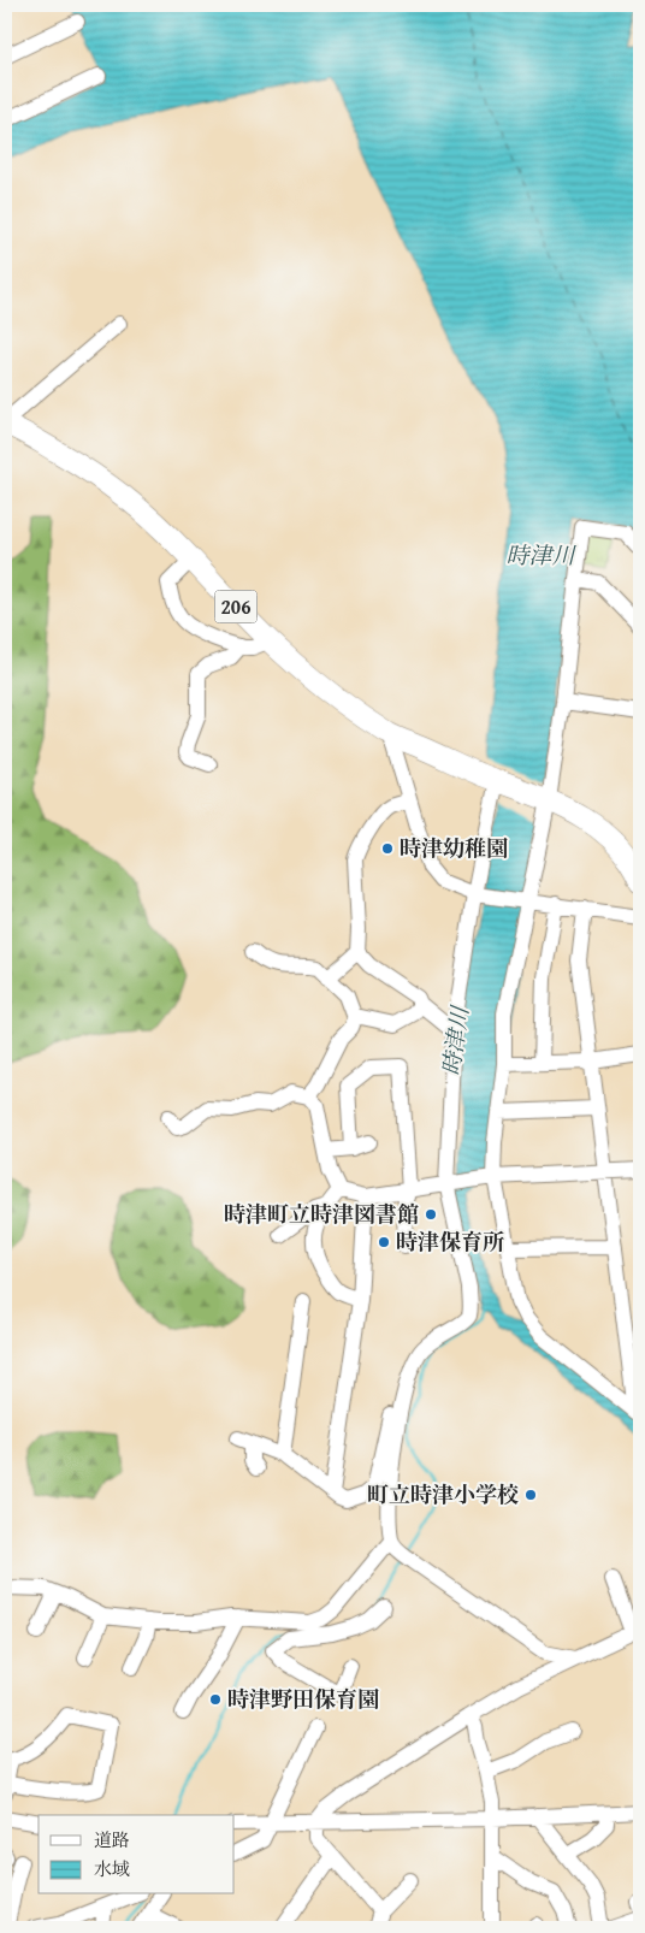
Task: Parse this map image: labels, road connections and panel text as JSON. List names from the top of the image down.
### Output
{
  "streets": {
    "highway": ["206"]
  },
  "water": ["時津川"],
  "places": [
    "時津幼稚園",
    "時津町立時津図書館",
    "時津保育所",
    "町立時津小学校",
    "時津野田保育園"
  ],
  "legend": ["道路", "水域"]
}
